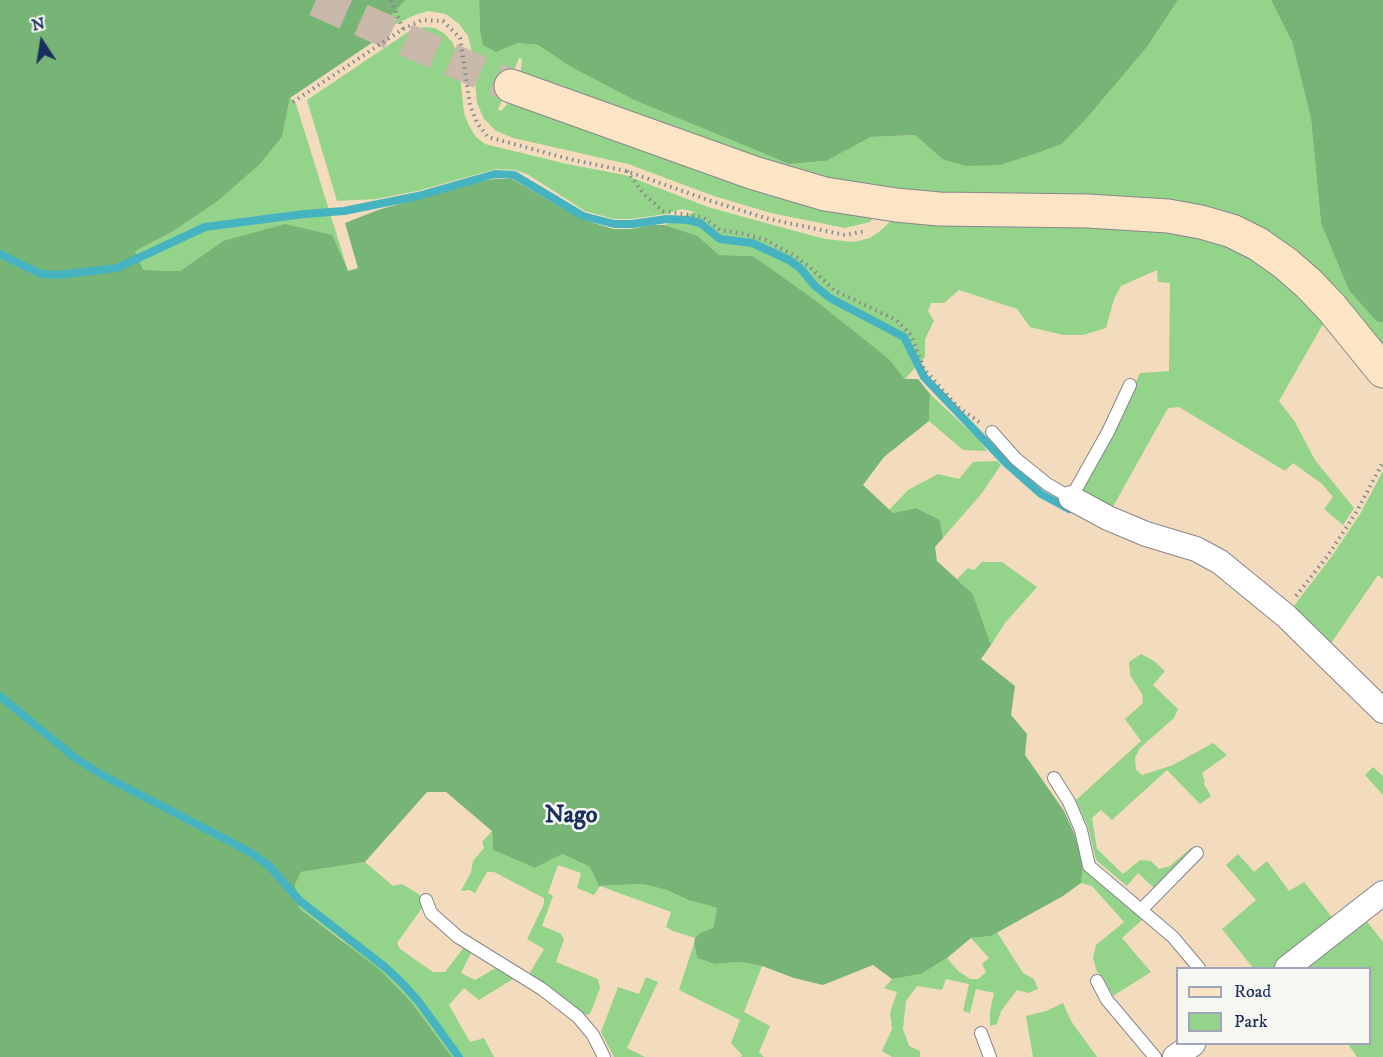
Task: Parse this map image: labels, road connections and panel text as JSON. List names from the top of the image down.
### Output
{
  "districts": ["Nago"],
  "legend": ["Road", "Park"],
  "north": "top"
}
